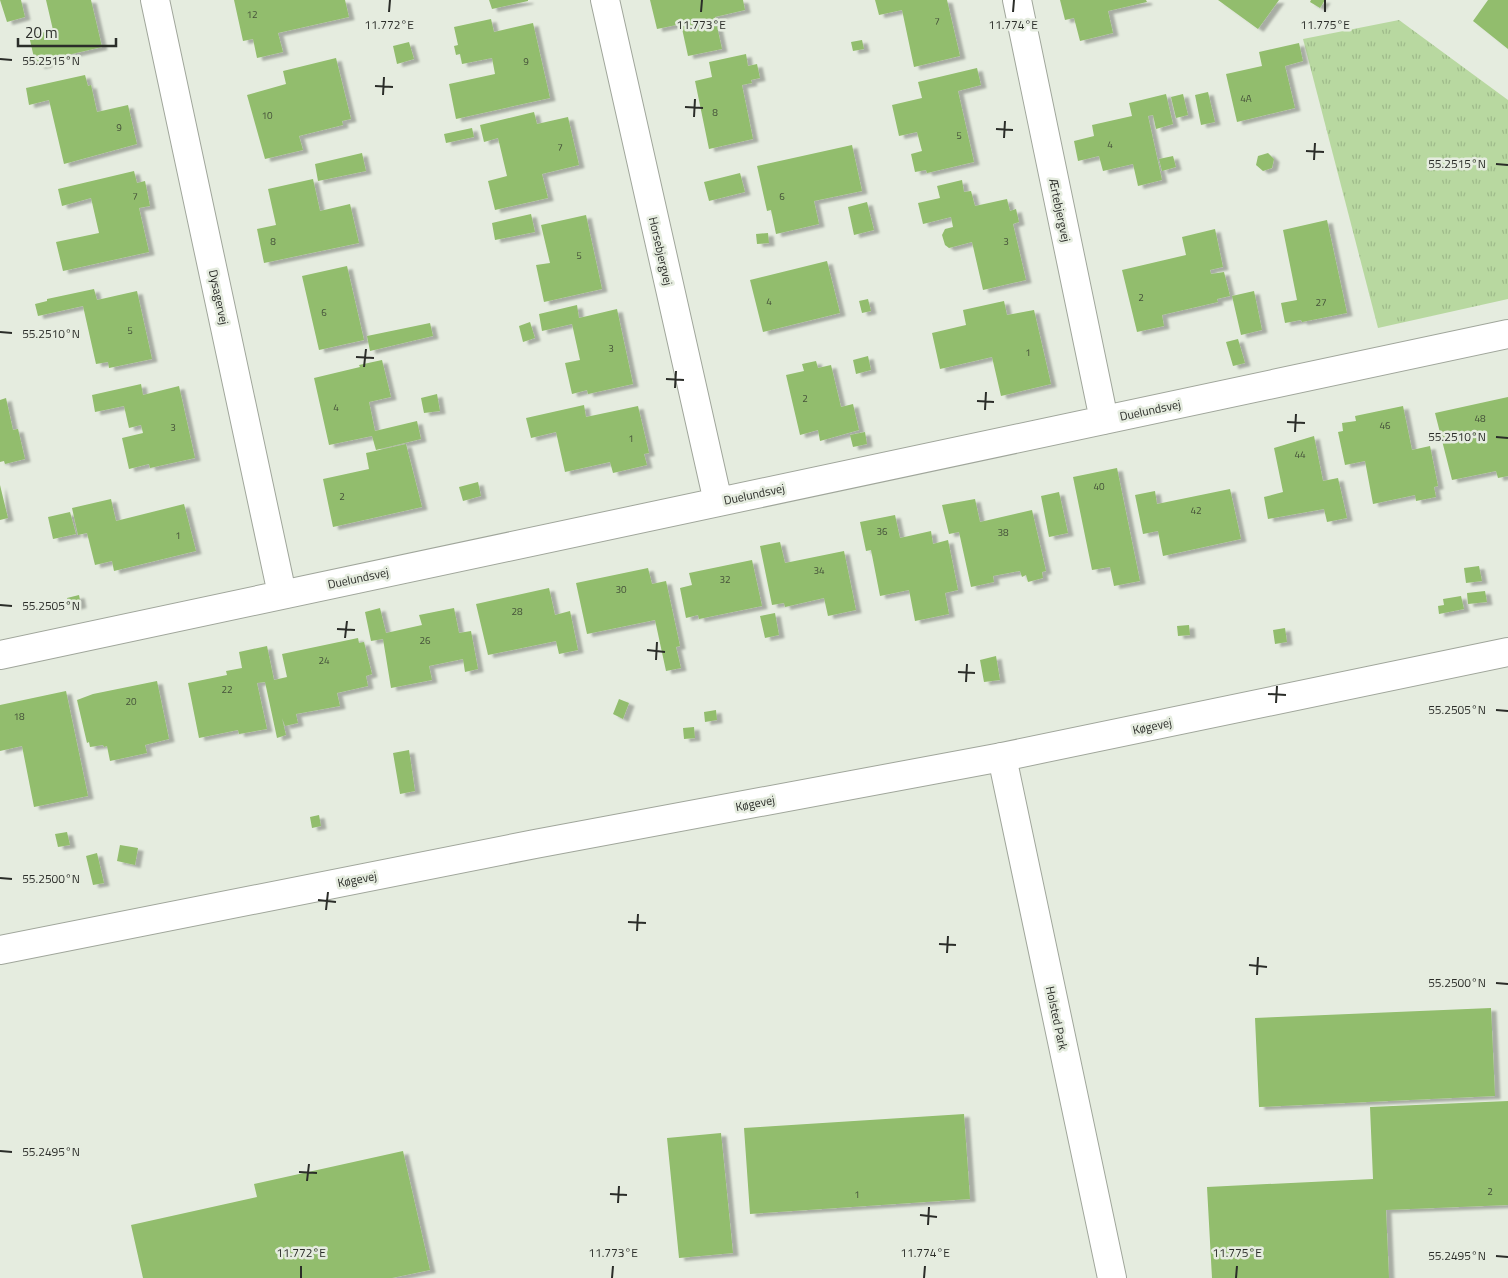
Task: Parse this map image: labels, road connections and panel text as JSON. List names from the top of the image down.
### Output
{
  "streets": {
    "street": [
      "Ærtebjergvej",
      "Horsebjergvej",
      "Dysagervej",
      "Duelundsvej",
      "Køgevej",
      "Holsted Park"
    ]
  },
  "crossings": [
    ["Ærtebjergvej", "Duelundsvej"],
    ["Horsebjergvej", "Duelundsvej"],
    ["Dysagervej", "Duelundsvej"],
    ["Køgevej", "Holsted Park"]
  ],
  "house_numbers": [
    "12",
    "7",
    "9",
    "4A",
    "8",
    "10",
    "9",
    "5",
    "4",
    "7",
    "7",
    "6",
    "8",
    "3",
    "5",
    "2",
    "4",
    "27",
    "6",
    "5",
    "3",
    "1",
    "2",
    "4",
    "48",
    "46",
    "3",
    "1",
    "44",
    "40",
    "2",
    "42",
    "36",
    "38",
    "1",
    "34",
    "32",
    "30",
    "28",
    "26",
    "24",
    "22",
    "20",
    "18",
    "2",
    "1"
  ],
  "scale_bar": "20 m",
  "coordinates": [
    "11.772°E",
    "11.773°E",
    "11.774°E",
    "11.775°E",
    "55.2515°N",
    "55.2510°N",
    "55.2505°N",
    "55.2500°N",
    "55.2495°N"
  ]
}
